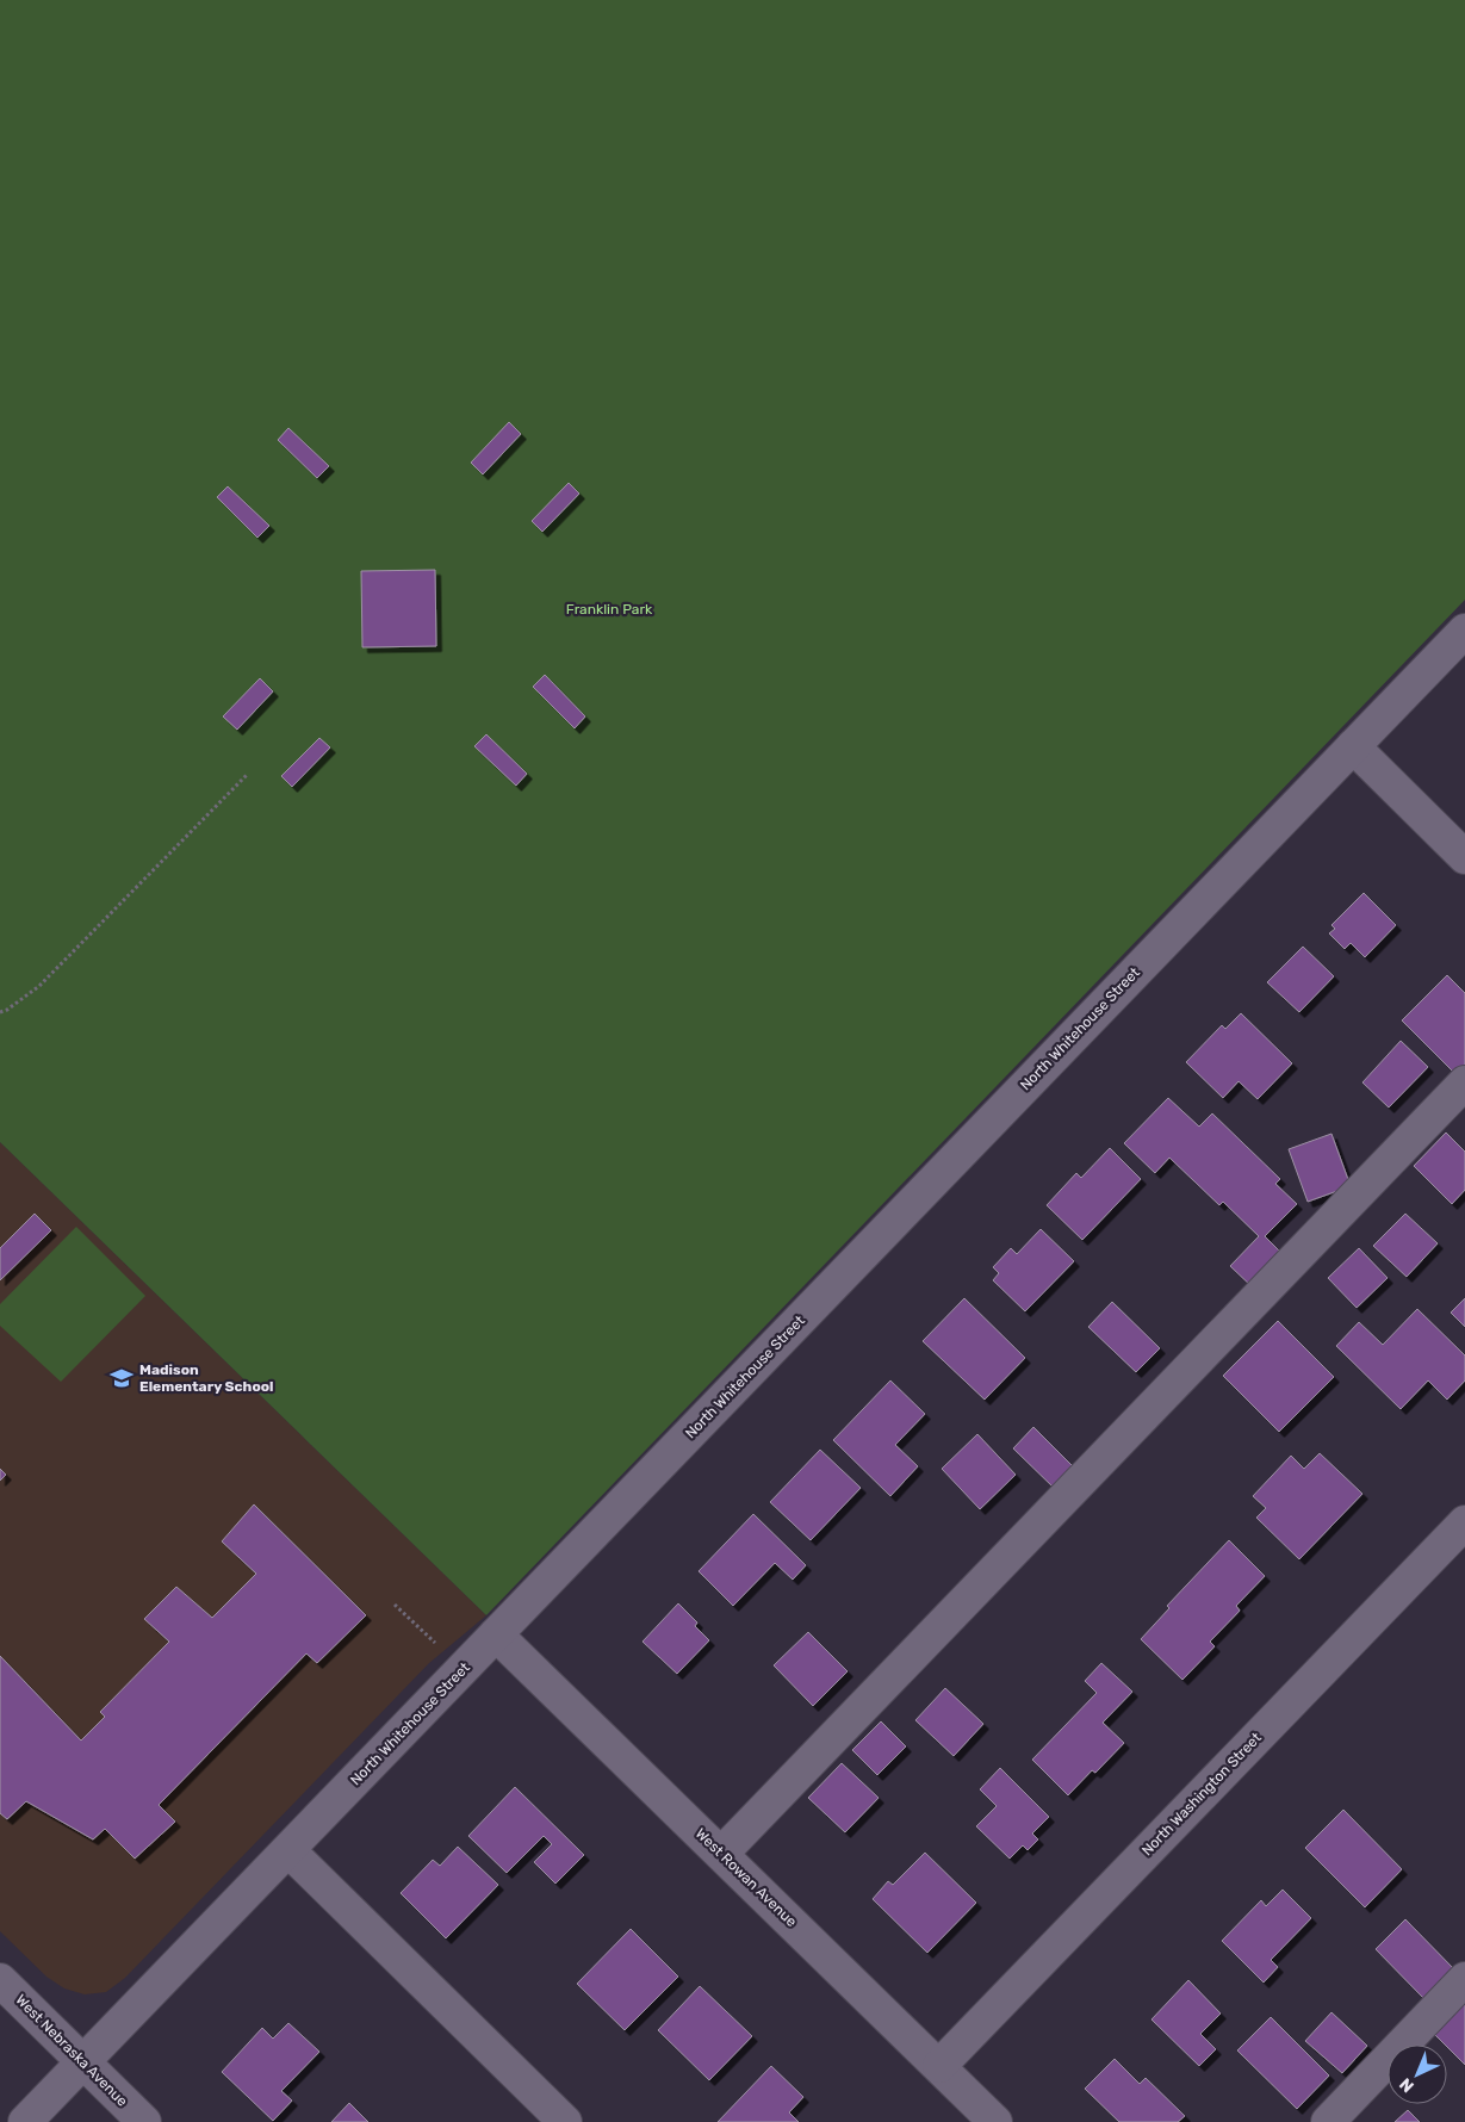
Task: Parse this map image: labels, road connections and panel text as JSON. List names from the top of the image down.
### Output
{
  "streets": {
    "street": [
      "North Whitehouse Street",
      "North Washington Street",
      "West Rowan Avenue",
      "West Nebraska Avenue"
    ]
  },
  "crossings": [
    ["North Whitehouse Street", "West Rowan Avenue"],
    ["North Whitehouse Street", "West Nebraska Avenue"],
    ["North Washington Street", "West Rowan Avenue"]
  ],
  "parks": ["Franklin Park"],
  "places": {
    "school or university": ["Madison Elementary School"]
  },
  "north": "bottom left"
}
